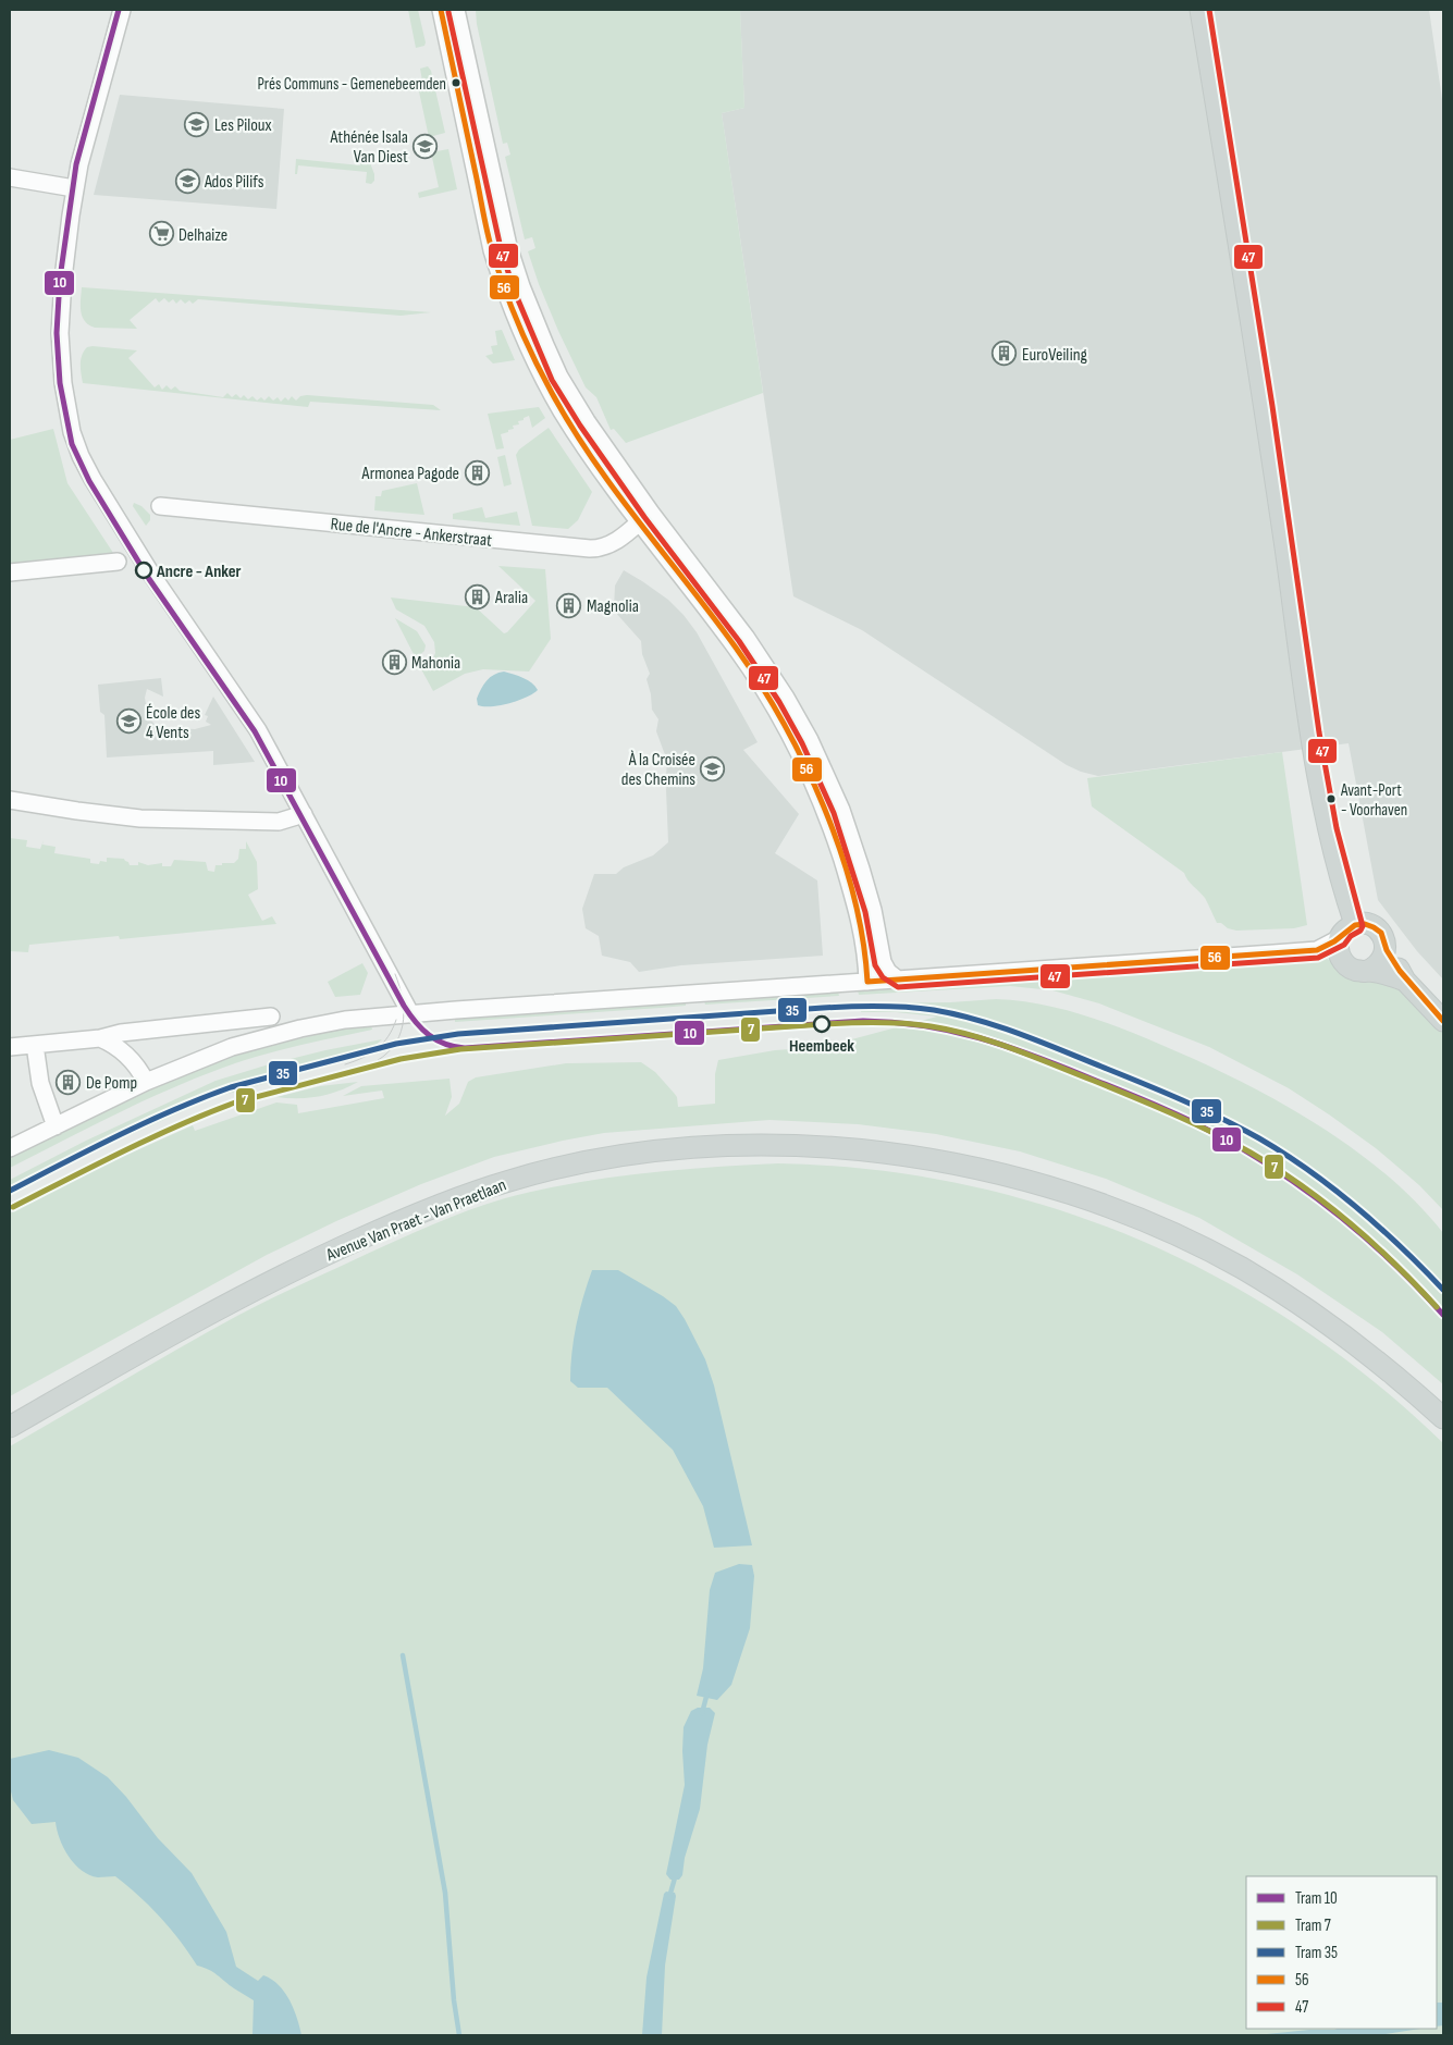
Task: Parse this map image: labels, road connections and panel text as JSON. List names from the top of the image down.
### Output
{
  "streets": {
    "main road": ["Avenue Van Praet - Van Praetlaan"],
    "street": ["Rue de l'Ancre - Ankerstraat"]
  },
  "places": {
    "other": [
      "Prés Communs - Gemenebeemden",
      "Ancre - Anker",
      "Avant-Port - Voorhaven",
      "Heembeek"
    ],
    "school or university": [
      "Les Piloux",
      "Athénée Isala Van Diest",
      "Ados Pilifs",
      "École des 4 Vents",
      "À la Croisée des Chemins"
    ],
    "supermarket": ["Delhaize"],
    "building": [
      "EuroVeiling",
      "Armonea Pagode",
      "Aralia",
      "Magnolia",
      "Mahonia",
      "De Pomp"
    ]
  },
  "lines": [
    "tram line 10",
    "transit line 56",
    "transit line 47",
    "tram line 35",
    "tram line 7"
  ],
  "legend": [
    "Tram 10",
    "Tram 7",
    "Tram 35",
    "56",
    "47"
  ]
}
